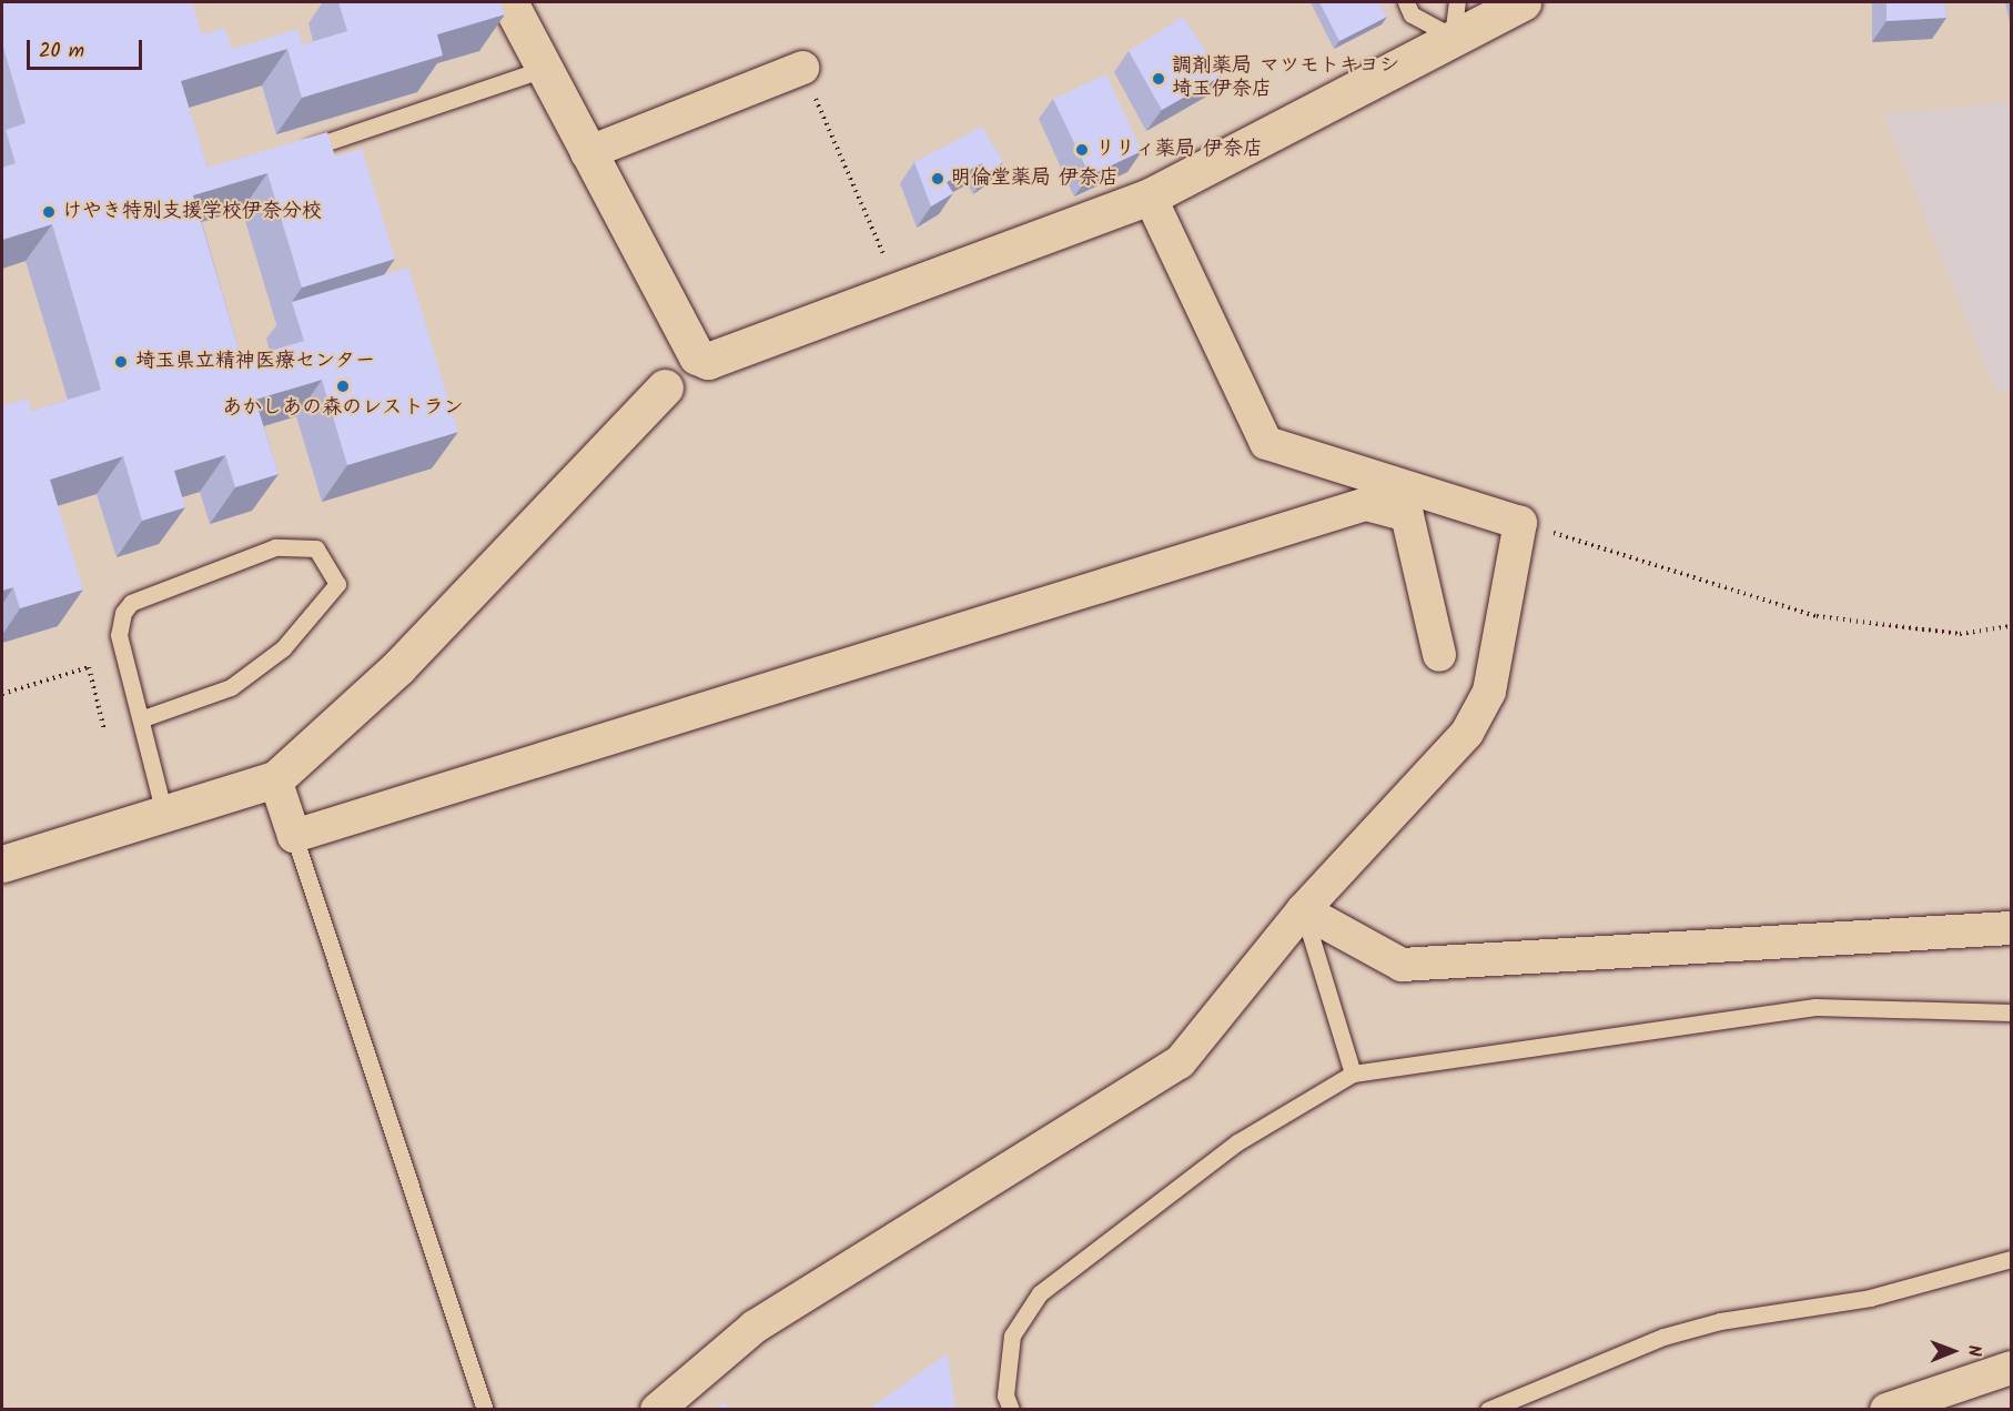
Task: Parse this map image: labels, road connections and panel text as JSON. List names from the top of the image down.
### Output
{
  "places": [
    "調剤薬局 マツモトキヨシ 埼玉伊奈店",
    "リリィ薬局 伊奈店",
    "明倫堂薬局 伊奈店",
    "けやき特別支援学校伊奈分校",
    "埼玉県立精神医療センター",
    "あかしあの森のレストラン"
  ],
  "scale_bar": "20 m",
  "north": "right"
}
